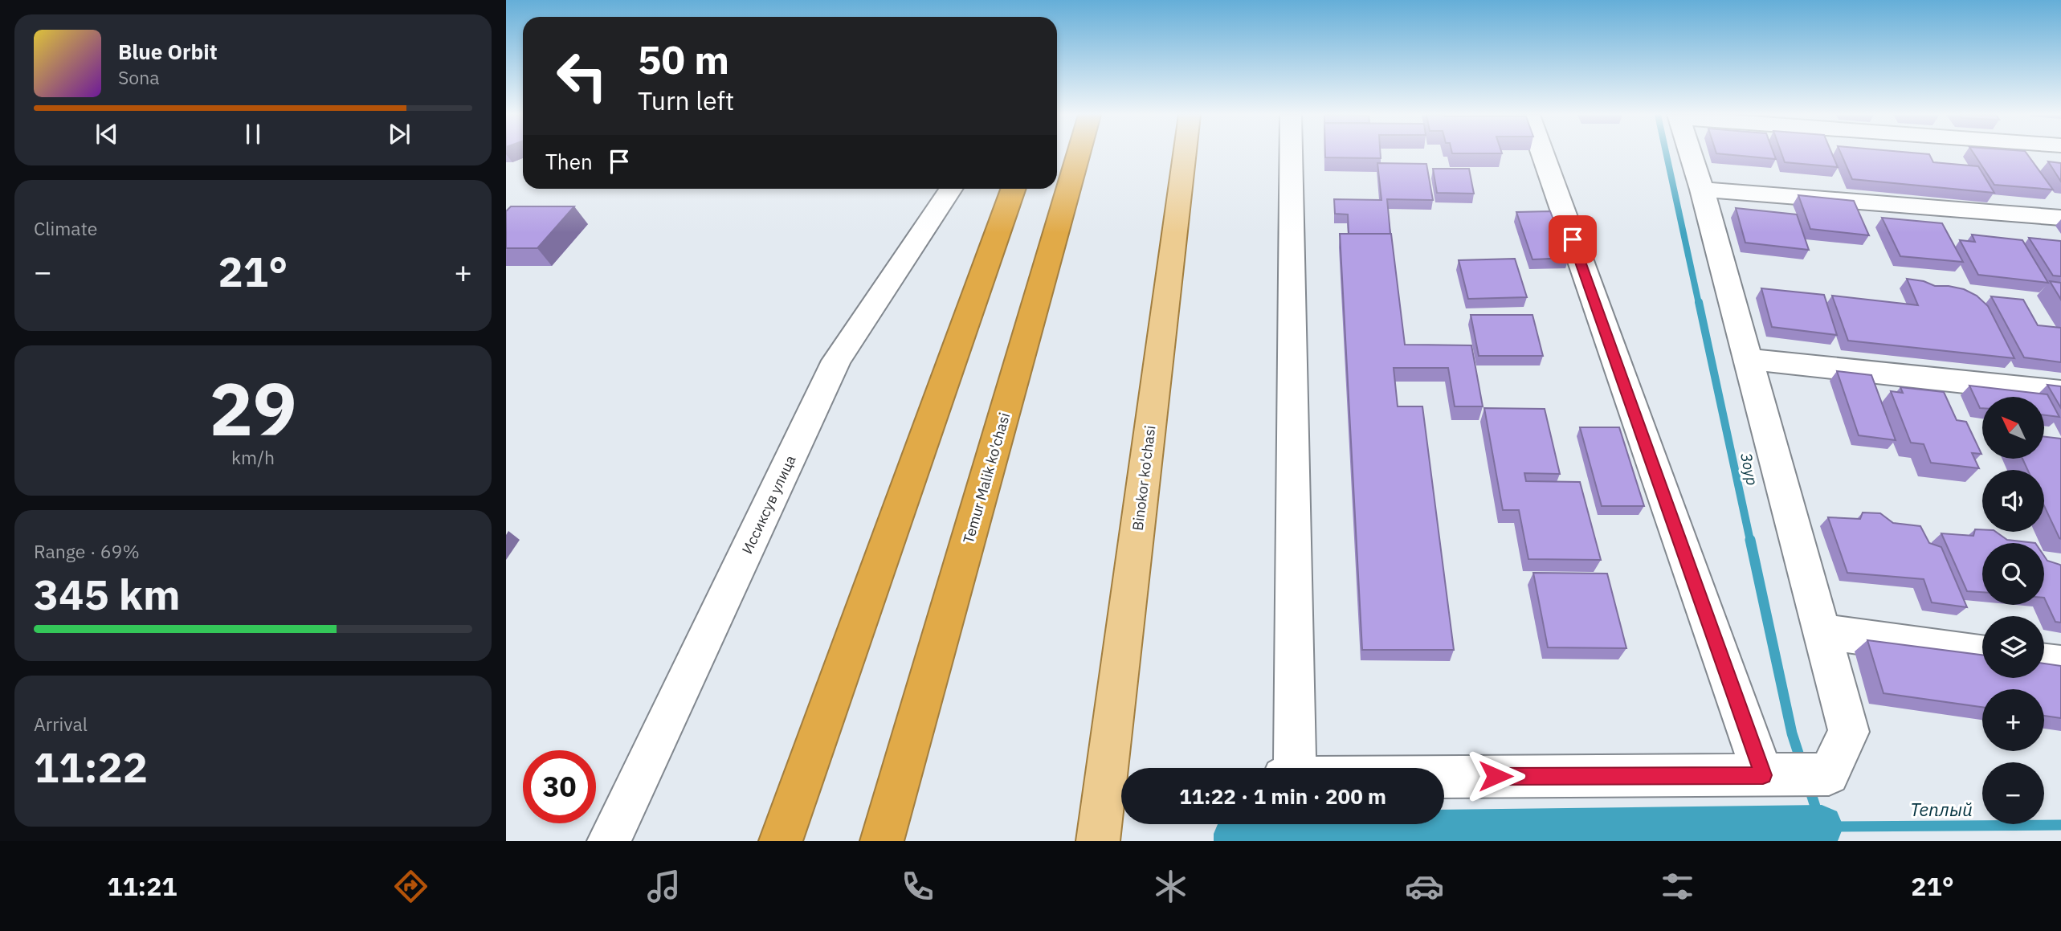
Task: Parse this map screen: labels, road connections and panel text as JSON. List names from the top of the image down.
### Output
{
  "streets": {
    "highway": ["Temur Malik ko'chasi"],
    "main road": ["Binokor ko'chasi"],
    "street": ["Иссиксув улица"]
  },
  "water": ["Зоур", "Теплый"],
  "north": "top left",
  "page": {
    "turn": ["50 m", "Turn left"],
    "song": ["Blue Orbit", "Sona"],
    "then": "Then",
    "tile": [
      "Climate",
      ["29", "km/h"],
      ["Range · 69%", "345 km"],
      ["Arrival", "11:22"]
    ],
    "heat": ["−", "21°", "+"],
    "map_buttons": ["+", "−"],
    "limit": "30",
    "trip": "11:22 · 1 min · 200 m",
    "tabs": ["11:21", "21°"]
  }
}
